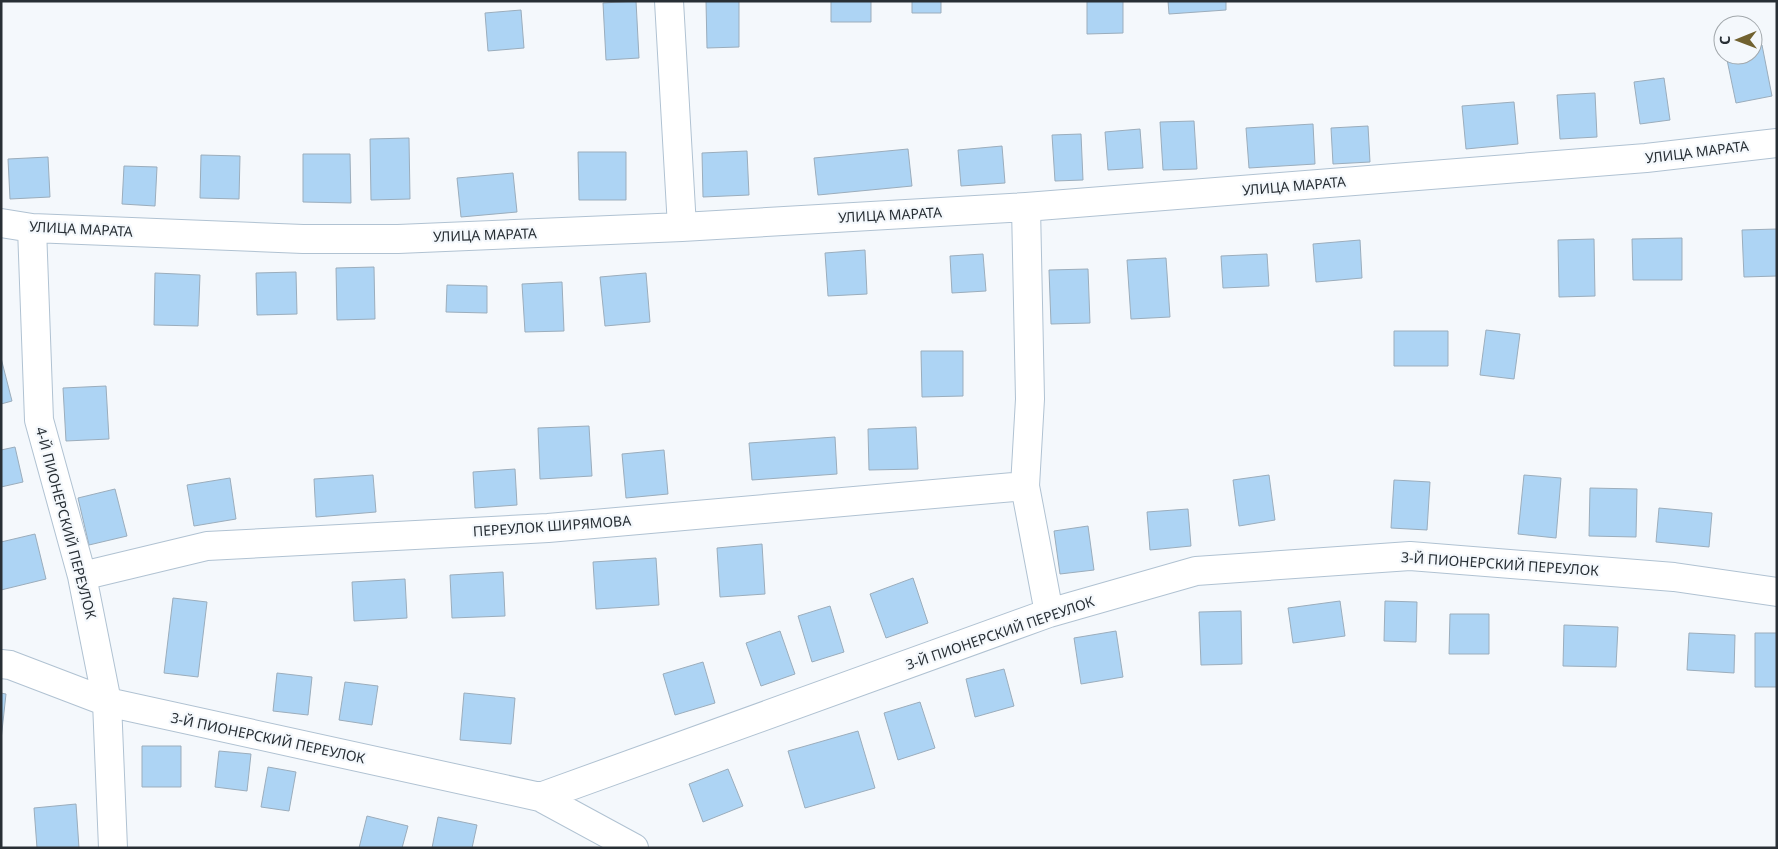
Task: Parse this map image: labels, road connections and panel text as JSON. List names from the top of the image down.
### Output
{
  "streets": {
    "street": [
      "УЛИЦА МАРАТА",
      "4-Й ПИОНЕРСКИЙ ПЕРЕУЛОК",
      "ПЕРЕУЛОК ШИРЯМОВА",
      "3-Й ПИОНЕРСКИЙ ПЕРЕУЛОК"
    ]
  },
  "crossings": [
    ["УЛИЦА МАРАТА", "4-Й ПИОНЕРСКИЙ ПЕРЕУЛОК"],
    ["4-Й ПИОНЕРСКИЙ ПЕРЕУЛОК", "ПЕРЕУЛОК ШИРЯМОВА"],
    ["4-Й ПИОНЕРСКИЙ ПЕРЕУЛОК", "3-Й ПИОНЕРСКИЙ ПЕРЕУЛОК"]
  ],
  "north": "left"
}
